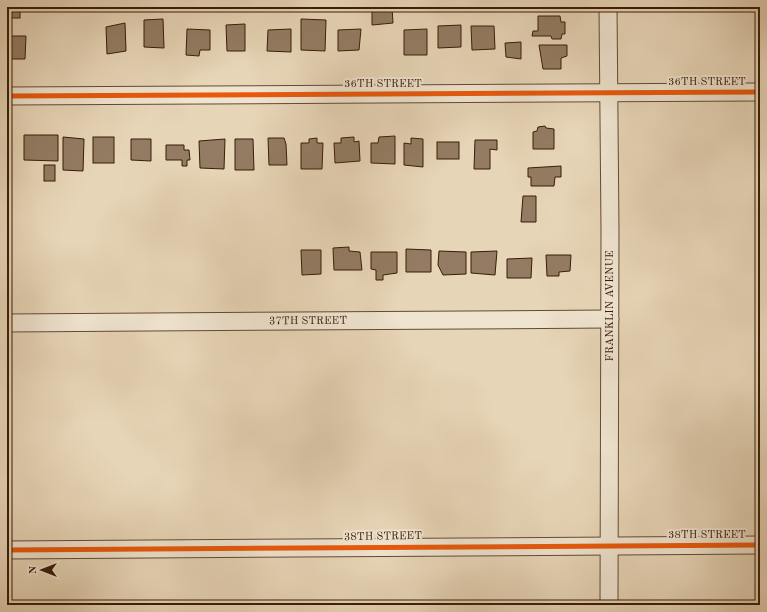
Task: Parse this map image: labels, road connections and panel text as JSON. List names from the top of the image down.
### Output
{
  "streets": {
    "street": [
      "36TH STREET",
      "FRANKLIN AVENUE",
      "37TH STREET",
      "38TH STREET"
    ]
  },
  "crossings": [
    ["36TH STREET", "FRANKLIN AVENUE"],
    ["FRANKLIN AVENUE", "37TH STREET"],
    ["FRANKLIN AVENUE", "38TH STREET"]
  ],
  "north": "left"
}
